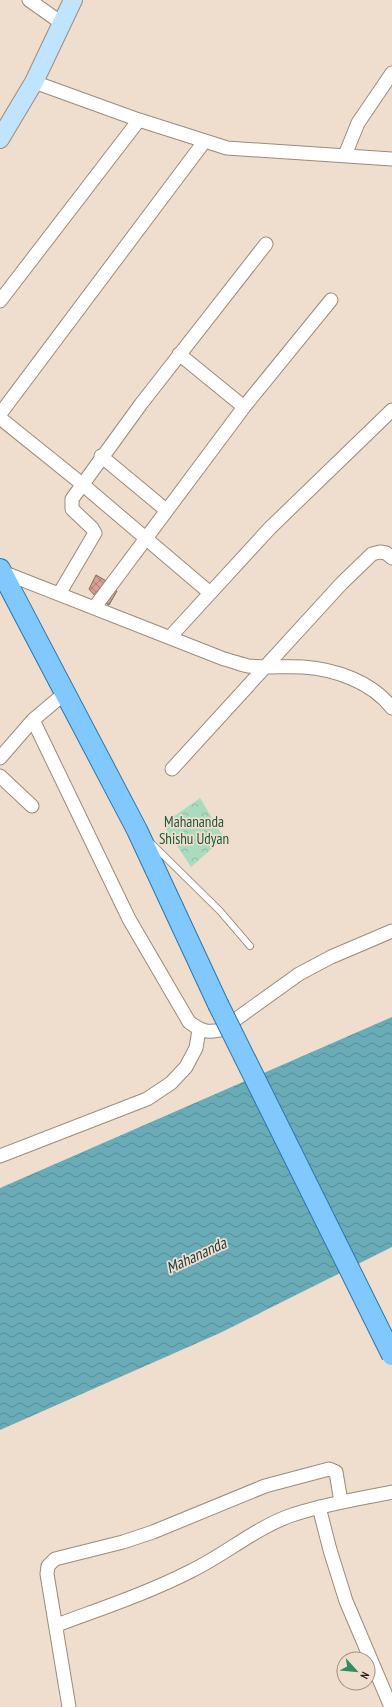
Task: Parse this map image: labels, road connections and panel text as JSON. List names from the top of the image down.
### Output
{
  "water": ["Mahananda"],
  "parks": ["Mahananda Shishu Udyan"],
  "north": "bottom right"
}
